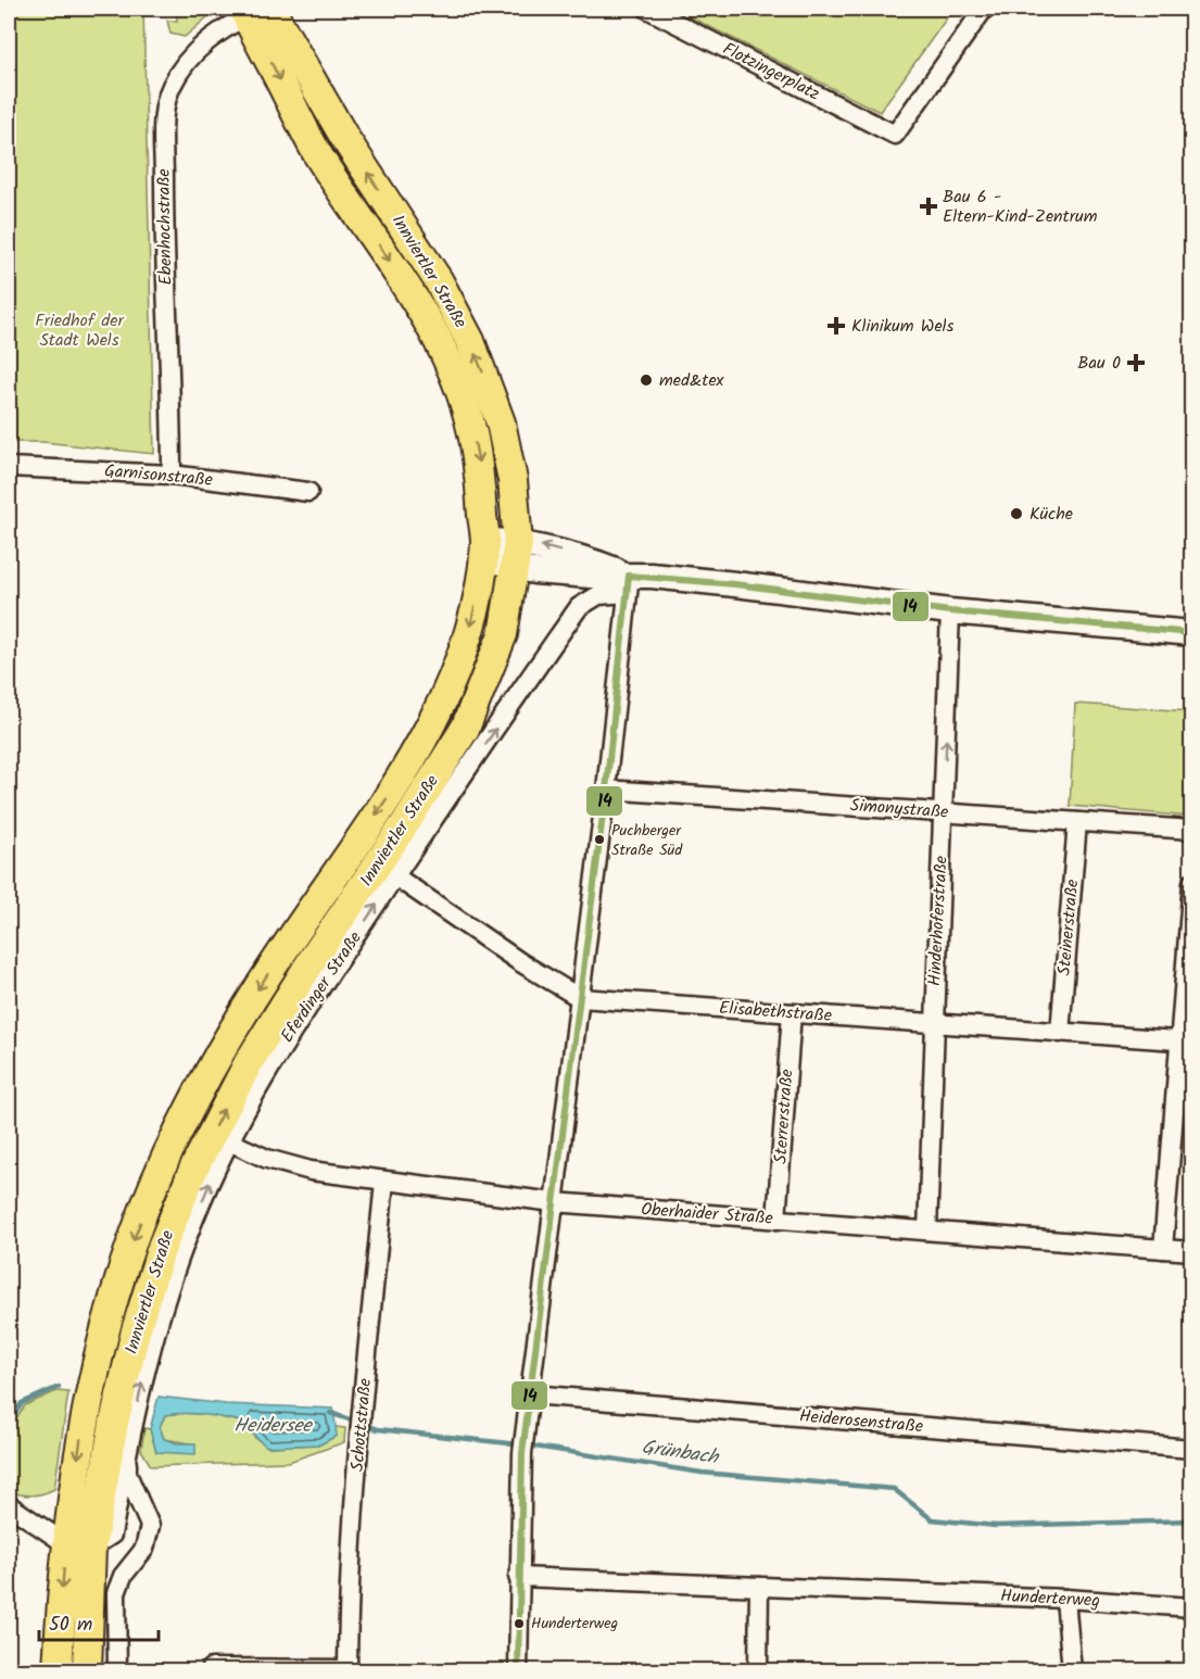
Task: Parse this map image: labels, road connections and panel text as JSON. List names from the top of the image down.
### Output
{
  "streets": {
    "main road": ["Innviertler Straße"],
    "street": [
      "Flotzingerplatz",
      "Ebenhochstraße",
      "Garnisonstraße",
      "Simonystraße",
      "Hinderhoferstraße",
      "Steinerstraße",
      "Eferdinger Straße",
      "Elisabethstraße",
      "Sterrerstraße",
      "Oberhaider Straße",
      "Heiderosenstraße",
      "Schottstraße",
      "Hunderterweg"
    ]
  },
  "crossings": [
    ["Ebenhochstraße", "Innviertler Straße"],
    ["Ebenhochstraße", "Garnisonstraße"],
    ["Innviertler Straße", "Eferdinger Straße"],
    ["Simonystraße", "Hinderhoferstraße"],
    ["Simonystraße", "Steinerstraße"],
    ["Hinderhoferstraße", "Elisabethstraße"],
    ["Hinderhoferstraße", "Oberhaider Straße"],
    ["Steinerstraße", "Elisabethstraße"],
    ["Eferdinger Straße", "Elisabethstraße"],
    ["Eferdinger Straße", "Oberhaider Straße"],
    ["Elisabethstraße", "Sterrerstraße"],
    ["Sterrerstraße", "Oberhaider Straße"],
    ["Oberhaider Straße", "Schottstraße"]
  ],
  "one_way": ["Eferdinger Straße"],
  "water": ["Heidersee", "Grünbach"],
  "parks": ["Friedhof der Stadt Wels"],
  "places": {
    "health": ["Bau 6 - Eltern-Kind-Zentrum", "Klinikum Wels", "Bau 0"],
    "other": [
      "med&tex",
      "Küche",
      "Puchberger Straße Süd",
      "Hunderterweg"
    ]
  },
  "lines": ["transit line 14"],
  "scale_bar": "50 m"
}
